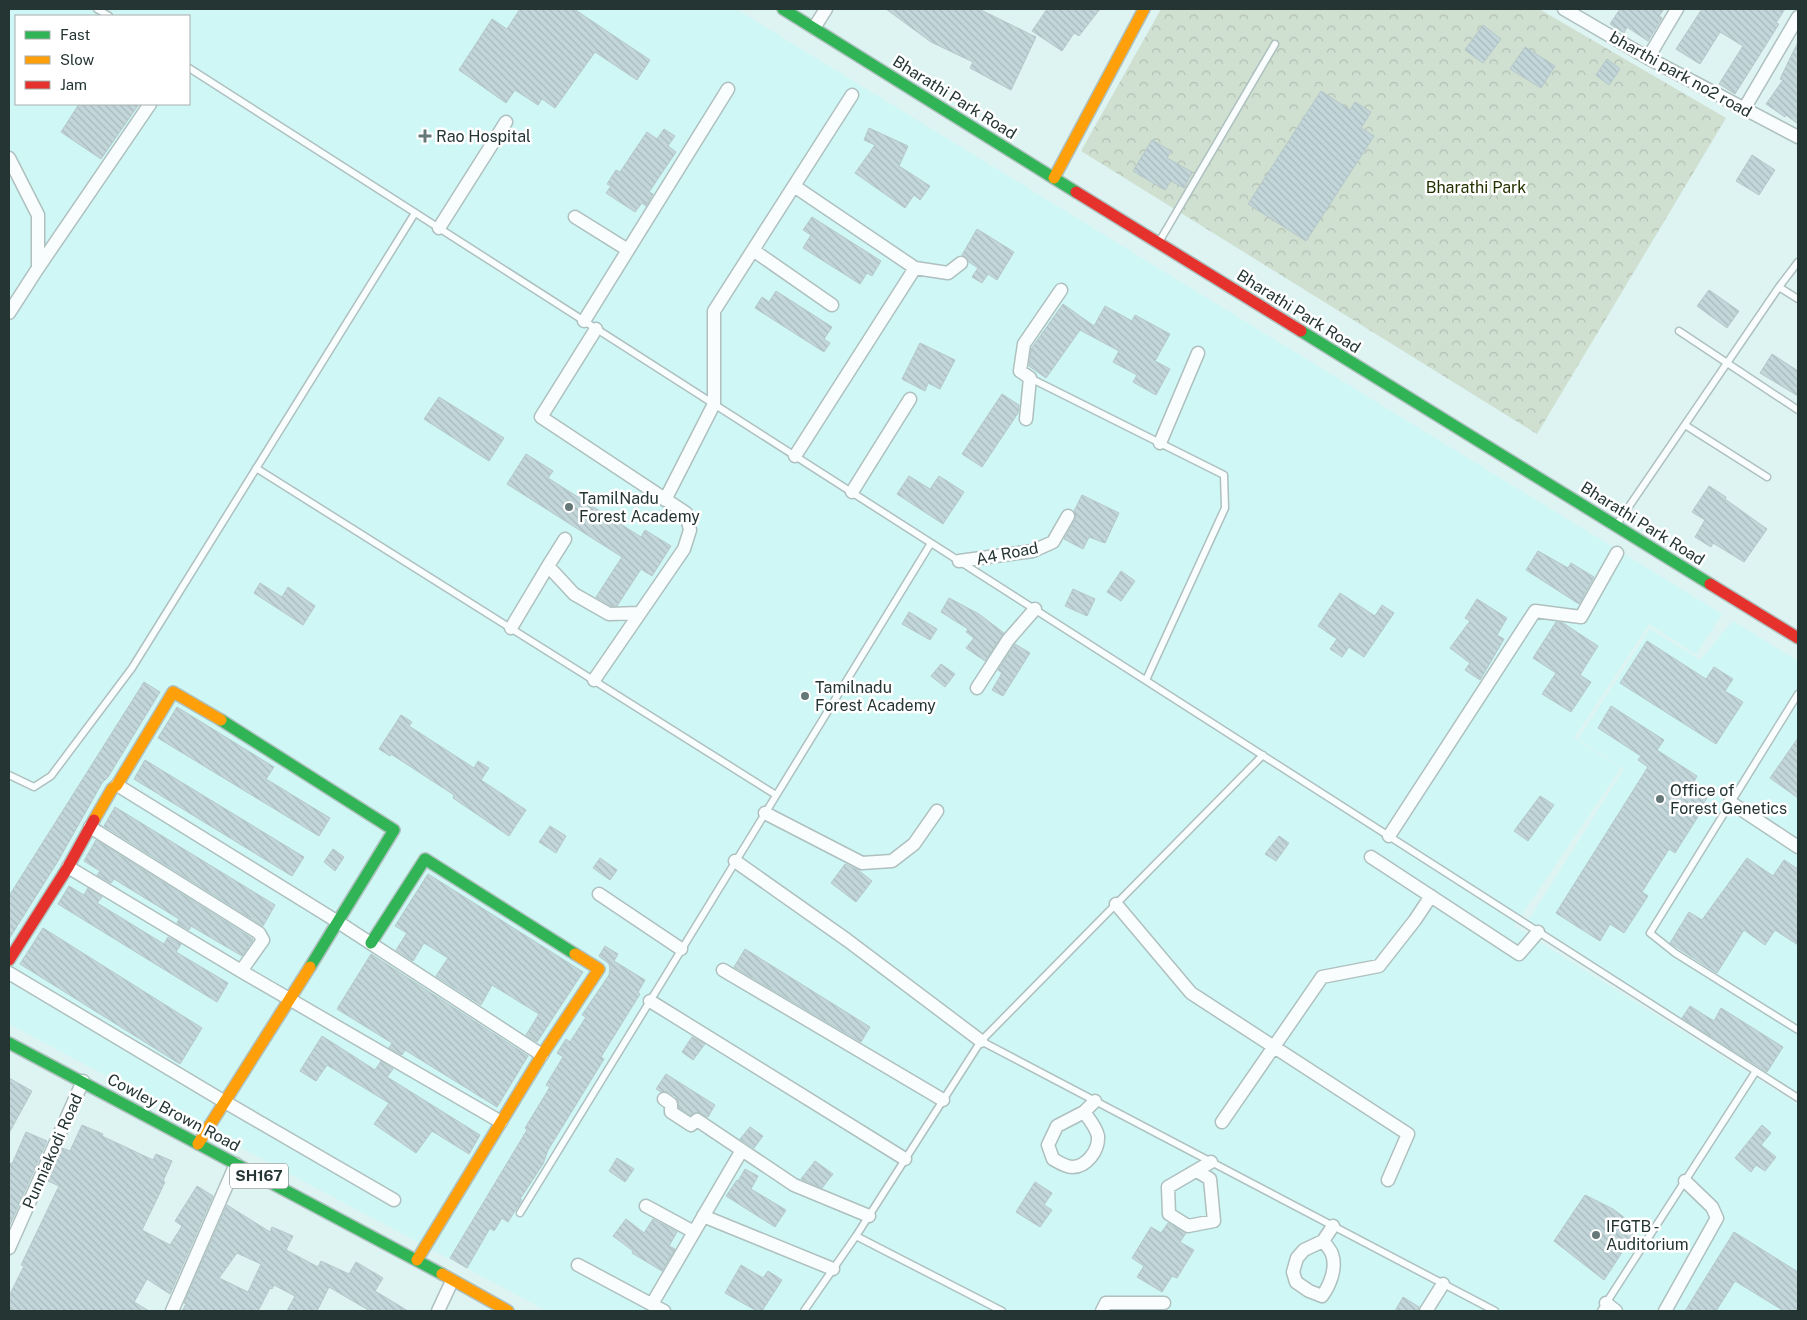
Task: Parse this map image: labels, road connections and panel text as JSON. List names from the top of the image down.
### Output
{
  "streets": {
    "street": [
      "bharthi park no2 road",
      "Bharathi Park Road",
      "A4 Road",
      "Cowley Brown Road",
      "Punniakodi Road",
      "SH167"
    ]
  },
  "crossings": [
    ["Cowley Brown Road", "Punniakodi Road"]
  ],
  "parks": ["Bharathi Park"],
  "places": {
    "health": ["Rao Hospital"],
    "other": [
      "TamilNadu Forest Academy",
      "Tamilnadu Forest Academy",
      "Office of Forest Genetics",
      "IFGTB - Auditorium"
    ]
  },
  "legend": ["Fast", "Slow", "Jam"]
}
